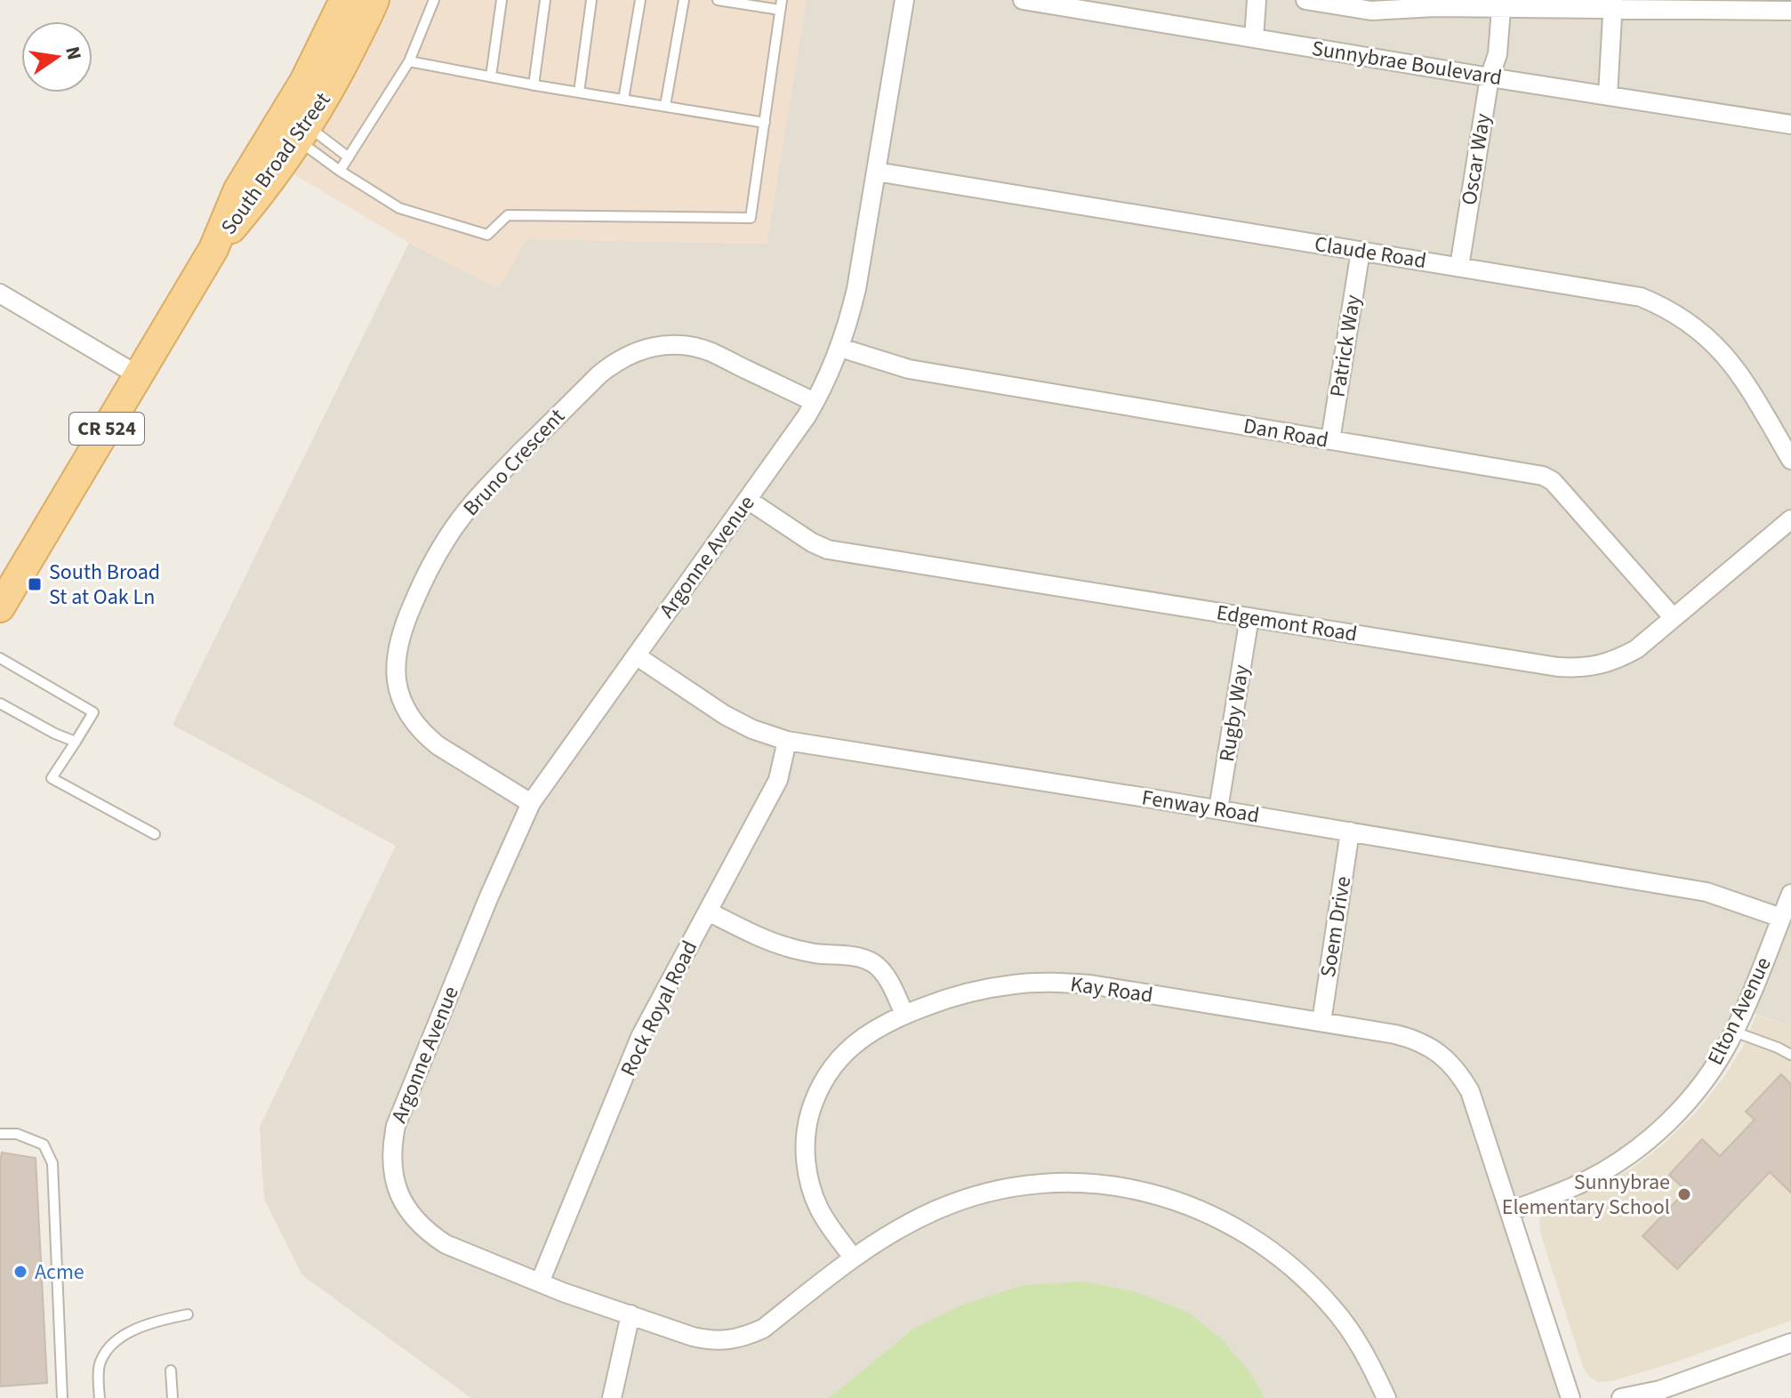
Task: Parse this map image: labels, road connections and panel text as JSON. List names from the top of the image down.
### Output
{
  "streets": {
    "main road": ["South Broad Street", "CR 524"],
    "street": [
      "Sunnybrae Boulevard",
      "Oscar Way",
      "Claude Road",
      "Patrick Way",
      "Dan Road",
      "Bruno Crescent",
      "Argonne Avenue",
      "Edgemont Road",
      "Rugby Way",
      "Fenway Road",
      "Soem Drive",
      "Kay Road",
      "Rock Royal Road",
      "Elton Avenue"
    ]
  },
  "crossings": [
    ["Sunnybrae Boulevard", "Oscar Way"],
    ["Oscar Way", "Claude Road"],
    ["Claude Road", "Patrick Way"],
    ["Claude Road", "Argonne Avenue"],
    ["Patrick Way", "Dan Road"],
    ["Dan Road", "Argonne Avenue"],
    ["Dan Road", "Edgemont Road"],
    ["Bruno Crescent", "Argonne Avenue"],
    ["Argonne Avenue", "Edgemont Road"],
    ["Argonne Avenue", "Fenway Road"],
    ["Argonne Avenue", "Kay Road"],
    ["Argonne Avenue", "Rock Royal Road"],
    ["Edgemont Road", "Rugby Way"],
    ["Rugby Way", "Fenway Road"],
    ["Fenway Road", "Soem Drive"],
    ["Fenway Road", "Rock Royal Road"],
    ["Fenway Road", "Elton Avenue"],
    ["Soem Drive", "Kay Road"],
    ["Kay Road", "Elton Avenue"]
  ],
  "places": {
    "transit": ["South Broad St at Oak Ln"],
    "other": ["Sunnybrae Elementary School", "Acme"]
  },
  "north": "right"
}
